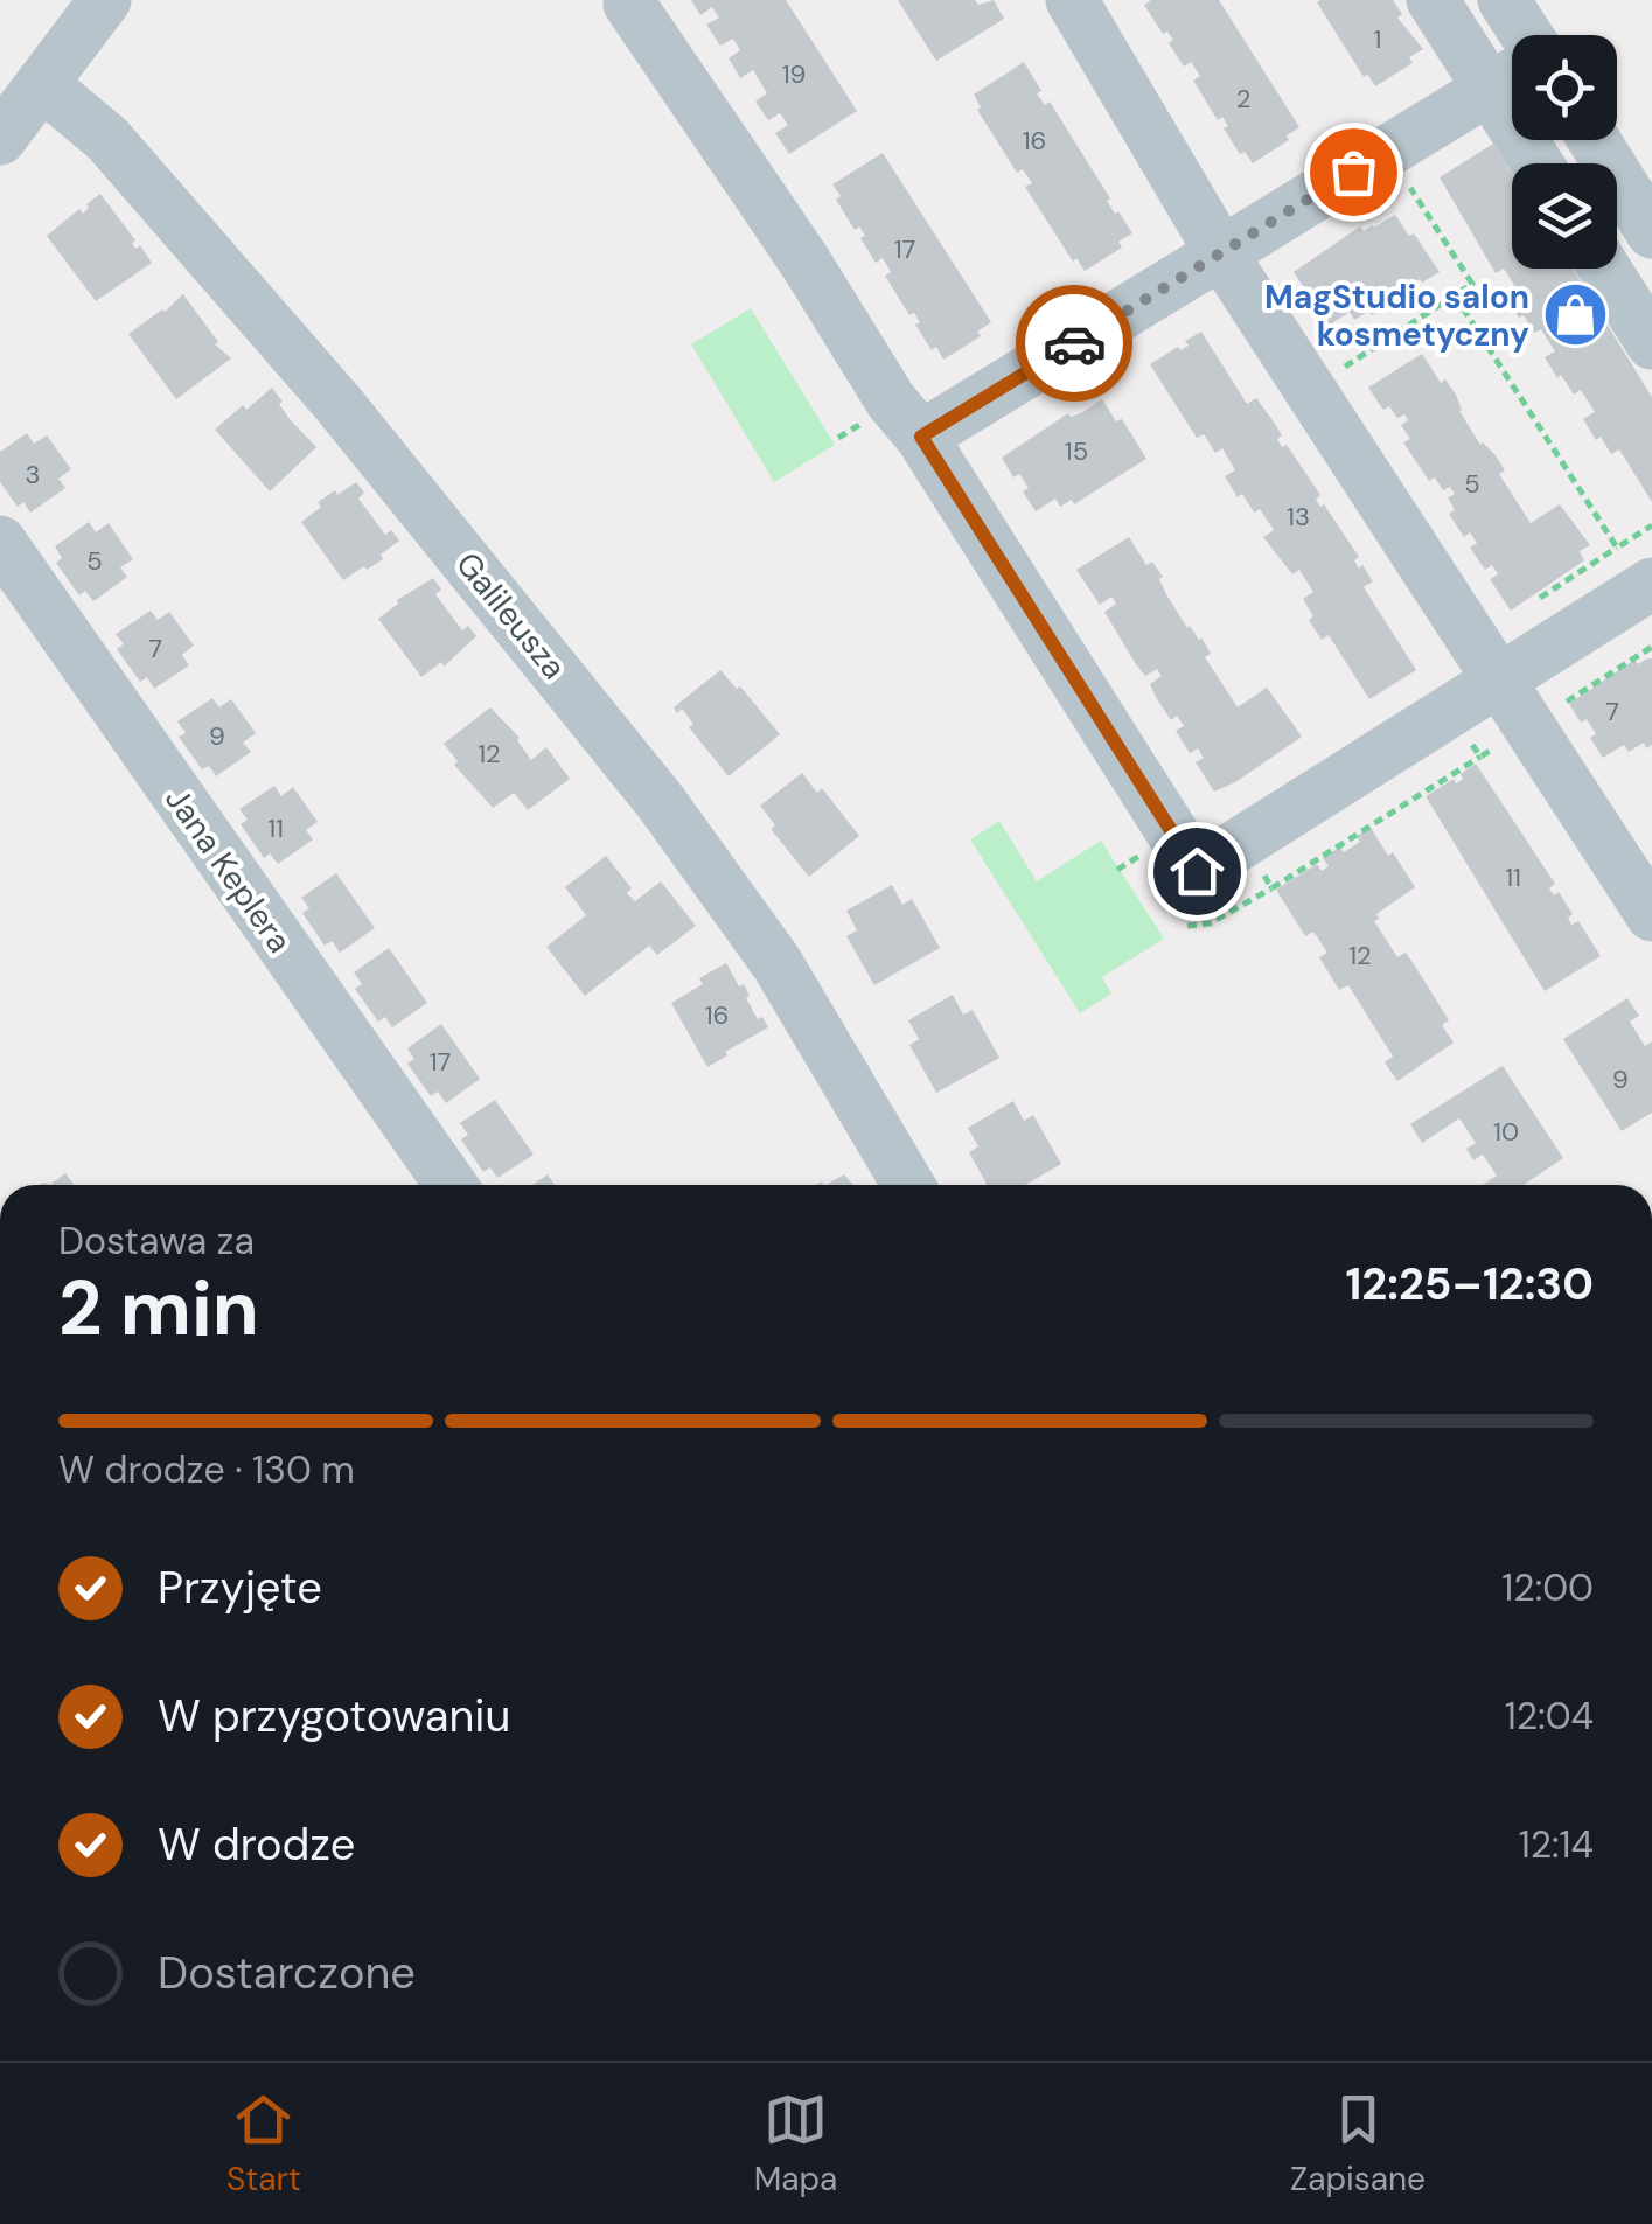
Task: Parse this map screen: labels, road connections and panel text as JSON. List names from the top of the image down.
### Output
{
  "streets": {
    "street": ["Galileusza", "Jana Keplera"]
  },
  "places": {
    "shop": ["MagStudio salon kosmetyczny"]
  },
  "house_numbers": [
    "1",
    "19",
    "2",
    "16",
    "17",
    "15",
    "3",
    "5",
    "13",
    "5",
    "7",
    "7",
    "9",
    "12",
    "11",
    "11",
    "12",
    "16",
    "17",
    "9",
    "10"
  ],
  "page": {
    "heading": ["2 min", "Dostawa za", "12:25–12:30"],
    "bar": "W drodze · 130 m",
    "list": [
      ["Przyjęte", "12:00"],
      ["W przygotowaniu", "12:04"],
      ["W drodze", "12:14"],
      "Dostarczone"
    ],
    "tabs": ["Start", "Mapa", "Zapisane"]
  }
}
